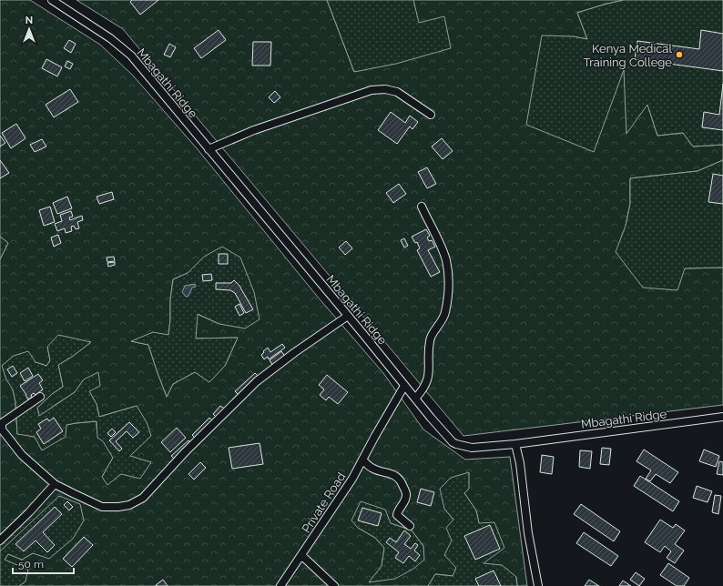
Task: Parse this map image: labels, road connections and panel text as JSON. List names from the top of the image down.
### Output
{
  "streets": {
    "street": ["Mbagathi Ridge", "Private Road"]
  },
  "crossings": [
    ["Mbagathi Ridge", "Private Road"]
  ],
  "places": ["Kenya Medical Training College"],
  "scale_bar": "50 m",
  "north": "top"
}
